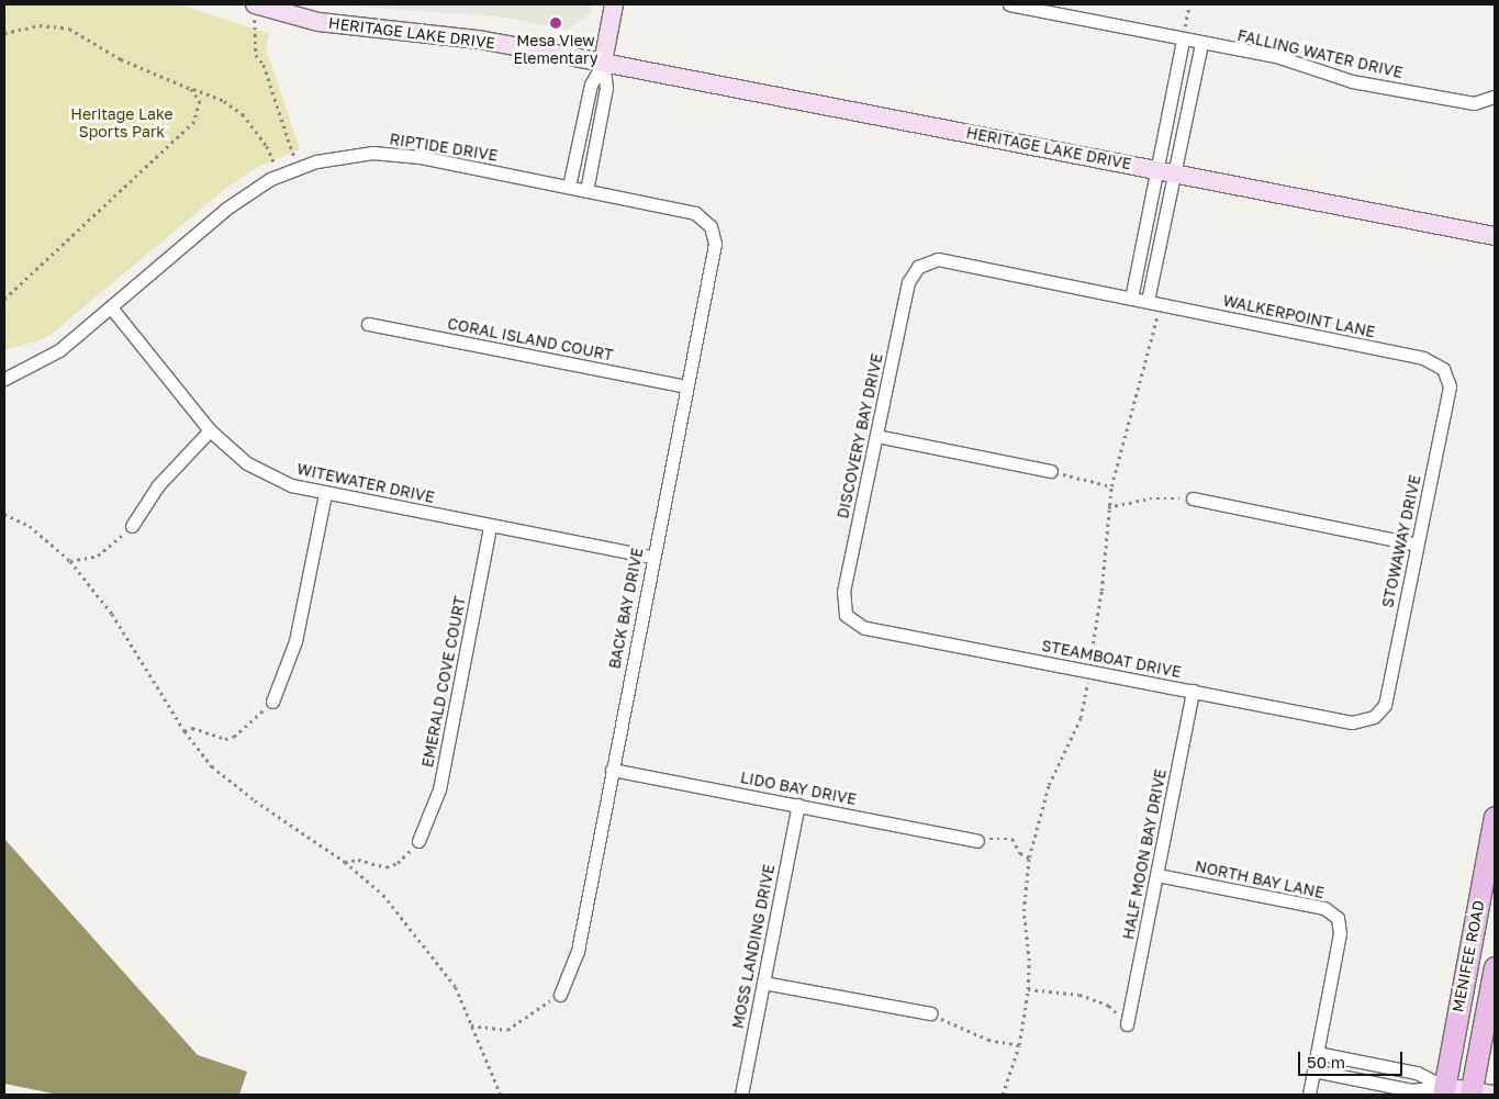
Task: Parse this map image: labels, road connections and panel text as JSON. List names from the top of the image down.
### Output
{
  "streets": {
    "main road": ["MENIFEE ROAD"],
    "street": [
      "HERITAGE LAKE DRIVE",
      "FALLING WATER DRIVE",
      "RIPTIDE DRIVE",
      "WALKERPOINT LANE",
      "CORAL ISLAND COURT",
      "DISCOVERY BAY DRIVE",
      "WITEWATER DRIVE",
      "STOWAWAY DRIVE",
      "BACK BAY DRIVE",
      "STEAMBOAT DRIVE",
      "EMERALD COVE COURT",
      "LIDO BAY DRIVE",
      "HALF MOON BAY DRIVE",
      "NORTH BAY LANE",
      "MOSS LANDING DRIVE"
    ]
  },
  "crossings": [
    ["RIPTIDE DRIVE", "WITEWATER DRIVE"],
    ["RIPTIDE DRIVE", "BACK BAY DRIVE"],
    ["WALKERPOINT LANE", "DISCOVERY BAY DRIVE"],
    ["WALKERPOINT LANE", "STOWAWAY DRIVE"],
    ["CORAL ISLAND COURT", "BACK BAY DRIVE"],
    ["DISCOVERY BAY DRIVE", "STEAMBOAT DRIVE"],
    ["WITEWATER DRIVE", "BACK BAY DRIVE"],
    ["WITEWATER DRIVE", "EMERALD COVE COURT"],
    ["STOWAWAY DRIVE", "STEAMBOAT DRIVE"],
    ["BACK BAY DRIVE", "LIDO BAY DRIVE"],
    ["STEAMBOAT DRIVE", "HALF MOON BAY DRIVE"],
    ["LIDO BAY DRIVE", "MOSS LANDING DRIVE"],
    ["HALF MOON BAY DRIVE", "NORTH BAY LANE"]
  ],
  "parks": ["Heritage Lake Sports Park"],
  "places": ["Mesa View Elementary"],
  "scale_bar": "50 m"
}
